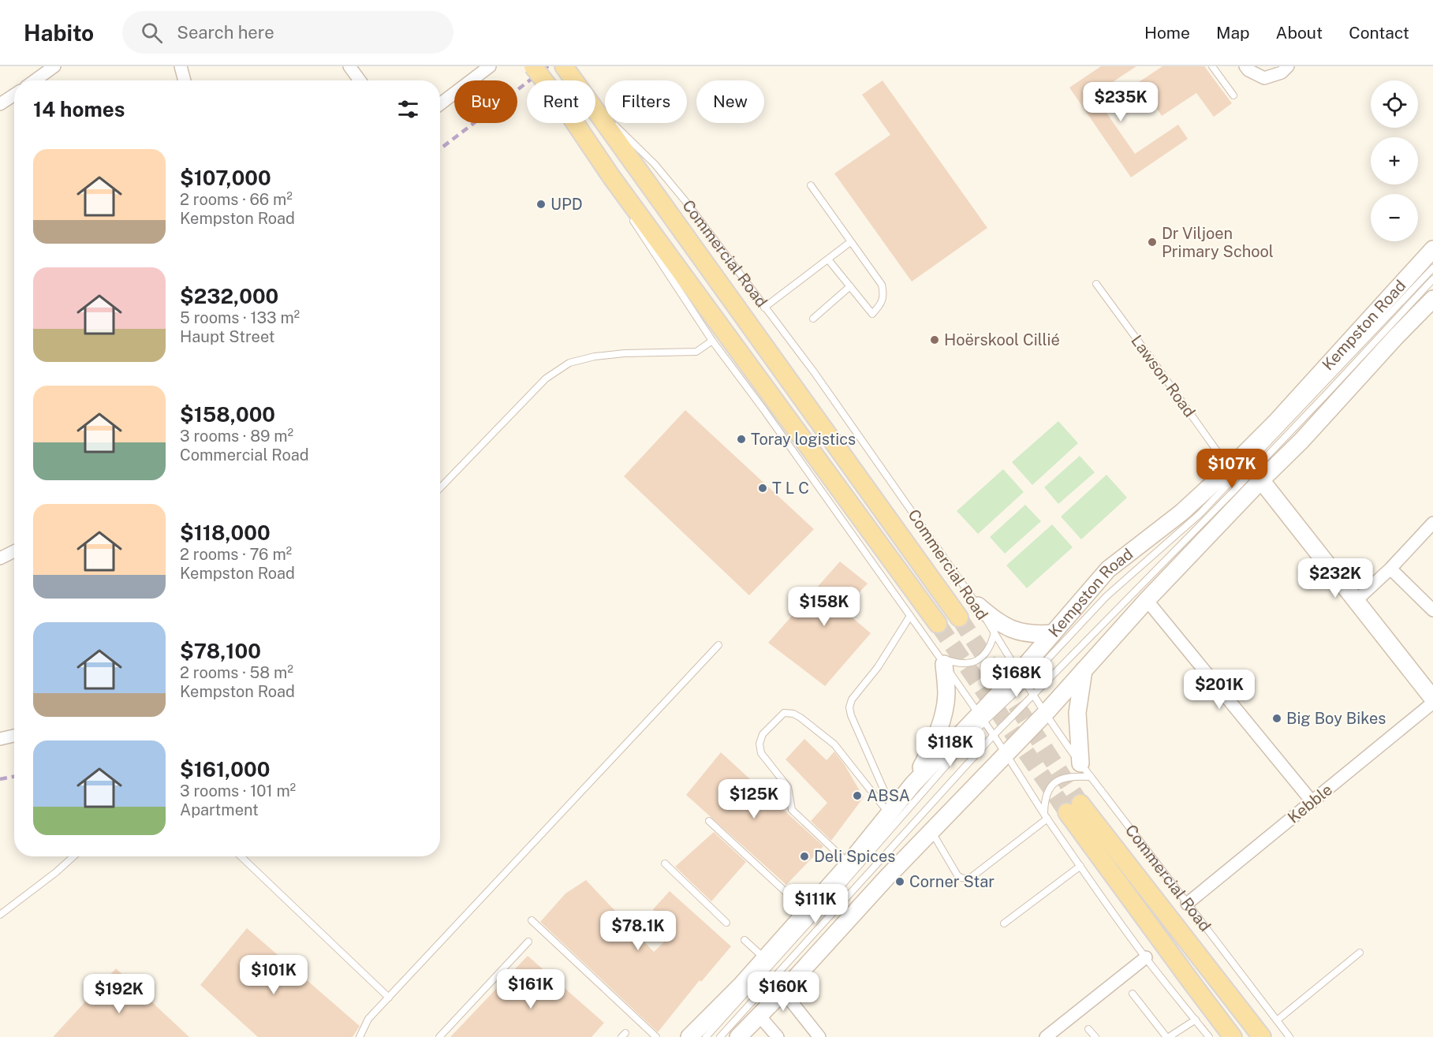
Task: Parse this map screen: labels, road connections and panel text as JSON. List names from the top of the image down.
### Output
{
  "streets": {
    "main road": ["Commercial Road", "Kempston Road"],
    "street": ["Kebble"],
    "lane": ["Lawson Road"]
  },
  "crossings": [
    ["Commercial Road", "Kempston Road"],
    ["Commercial Road", "Kebble"],
    ["Kempston Road", "Lawson Road"]
  ],
  "places": [
    "UPD",
    "Dr Viljoen Primary School",
    "Hoërskool Cillié",
    "Toray logistics",
    "T L C",
    "Big Boy Bikes",
    "ABSA",
    "Deli Spices",
    "Corner Star"
  ],
  "page": {
    "header": "Habito",
    "search": "Search here",
    "nav": [
      "Home",
      "Map",
      "About",
      "Contact"
    ],
    "map_buttons": ["+", "−"],
    "chip": [
      "Buy",
      "Rent",
      "Filters",
      "New"
    ],
    "heading": "14 homes",
    "price": [
      "$235K",
      "$107K",
      "$232K",
      "$158K",
      "$168K",
      "$201K",
      "$118K",
      "$125K",
      "$111K",
      "$78.1K",
      "$101K",
      "$161K",
      "$160K",
      "$192K"
    ],
    "list": [
      {
        "name": "$107,000",
        "note": "2 rooms · 66 m² · Kempston Road"
      },
      {
        "name": "$232,000",
        "note": "5 rooms · 133 m² · Haupt Street"
      },
      {
        "name": "$158,000",
        "note": "3 rooms · 89 m² · Commercial Road"
      },
      {
        "name": "$118,000",
        "note": "2 rooms · 76 m² · Kempston Road"
      },
      {
        "name": "$78,100",
        "note": "2 rooms · 58 m² · Kempston Road"
      },
      {
        "name": "$161,000",
        "note": "3 rooms · 101 m² · Apartment"
      }
    ]
  }
}
